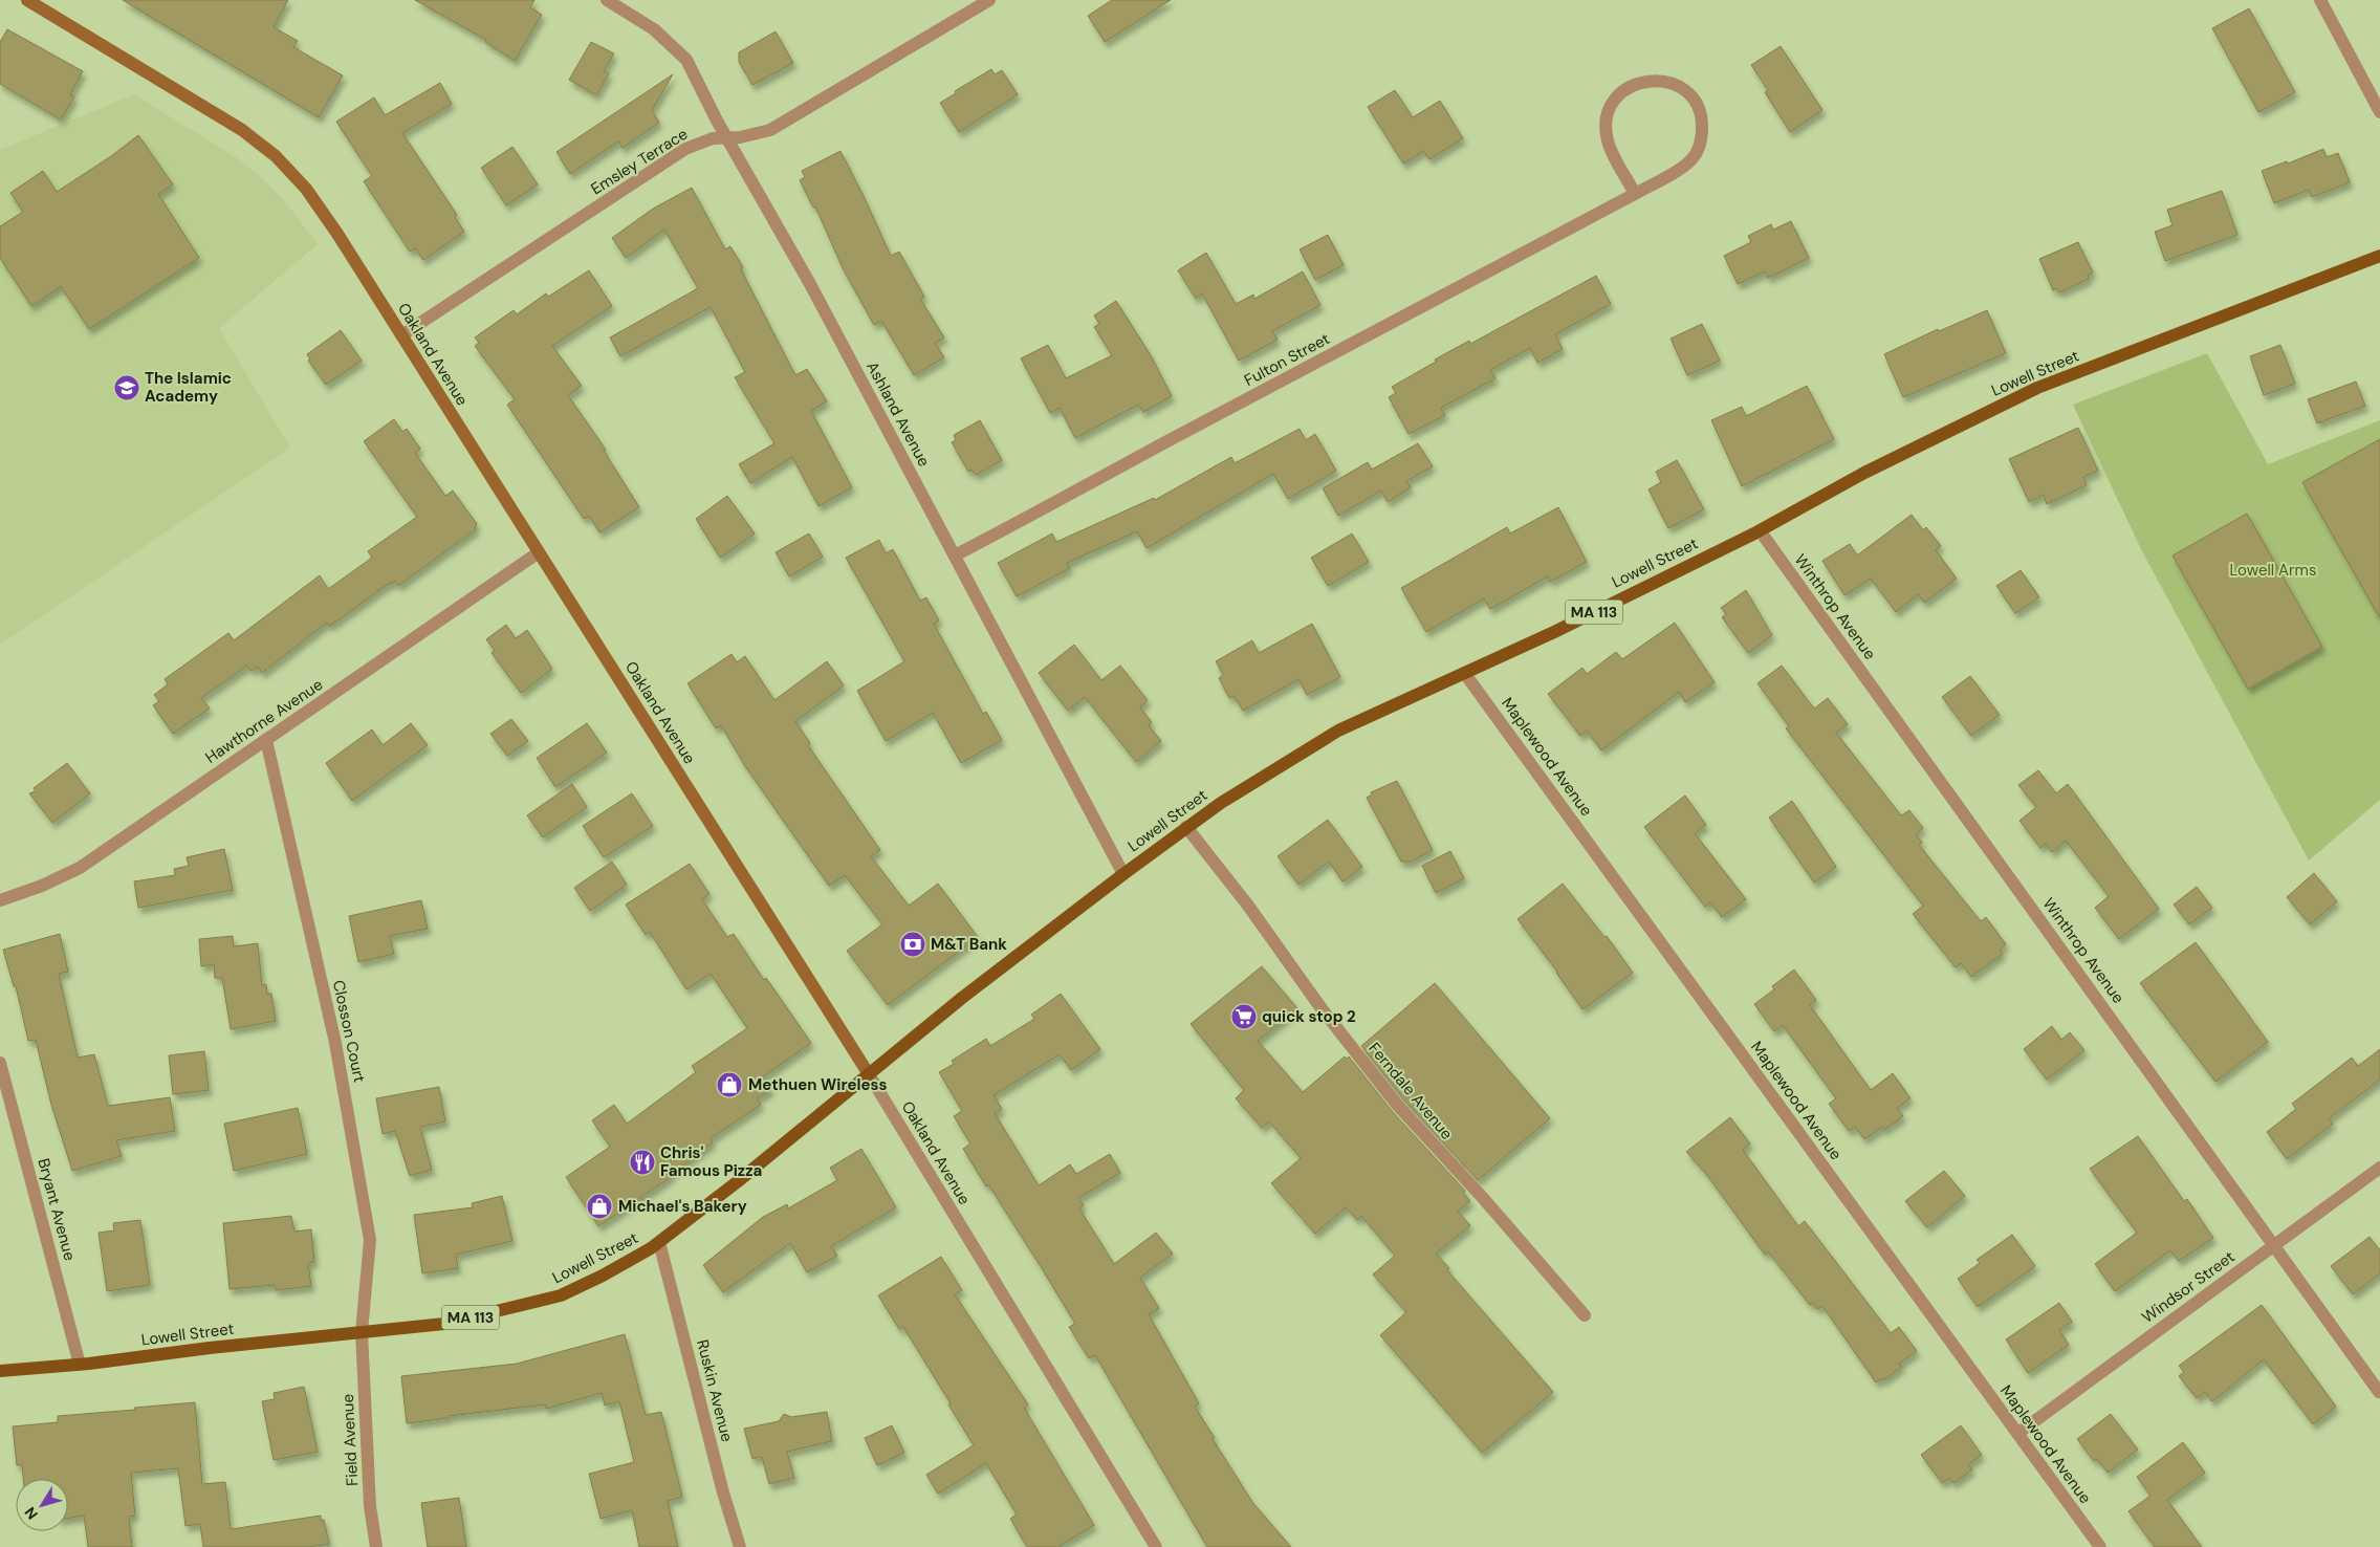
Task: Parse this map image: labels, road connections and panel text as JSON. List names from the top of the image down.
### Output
{
  "streets": {
    "main road": ["Lowell Street", "MA 113"],
    "street": [
      "Emsley Terrace",
      "Oakland Avenue",
      "Fulton Street",
      "Ashland Avenue",
      "Winthrop Avenue",
      "Hawthorne Avenue",
      "Maplewood Avenue",
      "Closson Court",
      "Ferndale Avenue",
      "Bryant Avenue",
      "Windsor Street",
      "Ruskin Avenue",
      "Field Avenue"
    ]
  },
  "crossings": [
    ["Emsley Terrace", "Oakland Avenue"],
    ["Emsley Terrace", "Ashland Avenue"],
    ["Oakland Avenue", "Lowell Street"],
    ["Oakland Avenue", "Hawthorne Avenue"],
    ["Fulton Street", "Ashland Avenue"],
    ["Lowell Street", "Ashland Avenue"],
    ["Lowell Street", "Winthrop Avenue"],
    ["Lowell Street", "Maplewood Avenue"],
    ["Lowell Street", "Closson Court"],
    ["Lowell Street", "Ferndale Avenue"],
    ["Lowell Street", "Bryant Avenue"],
    ["Lowell Street", "Ruskin Avenue"],
    ["Lowell Street", "Field Avenue"],
    ["Winthrop Avenue", "Windsor Street"],
    ["Hawthorne Avenue", "Closson Court"],
    ["Maplewood Avenue", "Windsor Street"],
    ["Closson Court", "Field Avenue"]
  ],
  "parks": ["Lowell Arms"],
  "places": {
    "school or university": ["The Islamic Academy"],
    "bank": ["M&T Bank"],
    "supermarket": ["quick stop 2"],
    "shop": ["Methuen Wireless", "Michael's Bakery"],
    "restaurant": ["Chris' Famous Pizza"]
  },
  "north": "bottom left"
}
